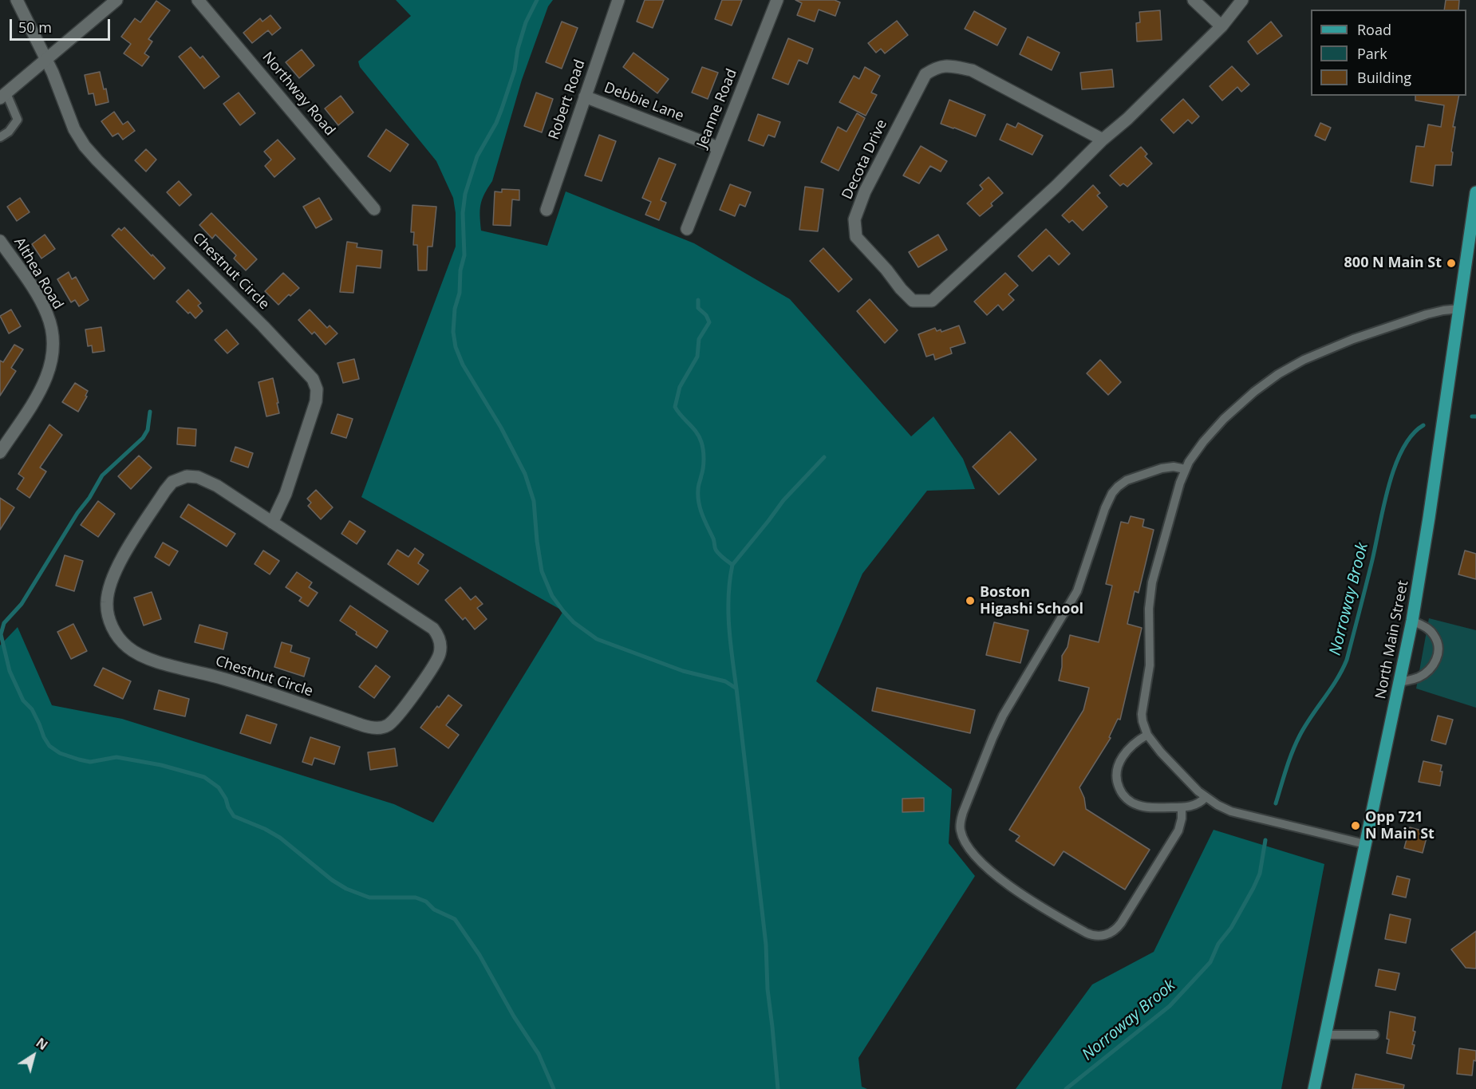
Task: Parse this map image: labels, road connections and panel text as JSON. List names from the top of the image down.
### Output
{
  "streets": {
    "main road": ["North Main Street"],
    "street": [
      "Northway Road",
      "Robert Road",
      "Debbie Lane",
      "Jeanne Road",
      "Decota Drive",
      "Chestnut Circle",
      "Althea Road"
    ]
  },
  "crossings": [
    ["Robert Road", "Debbie Lane"],
    ["Debbie Lane", "Jeanne Road"]
  ],
  "water": ["Norroway Brook"],
  "places": ["800 N Main St", "Boston Higashi School", "Opp 721 N Main St"],
  "legend": ["Road", "Park", "Building"],
  "scale_bar": "50 m",
  "north": "top right"
}
